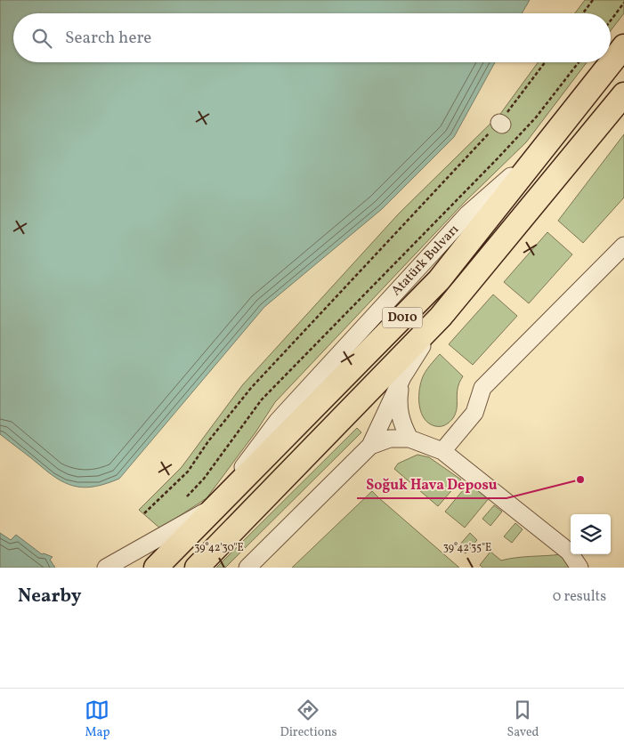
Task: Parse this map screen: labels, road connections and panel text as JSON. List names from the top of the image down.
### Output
{
  "streets": {
    "highway": ["Atatürk Bulvarı", "D010"]
  },
  "places": ["Soğuk Hava Deposu"],
  "page": {
    "search": "Search here",
    "heading": ["Nearby", "0 results"],
    "nav": ["Map", "Directions", "Saved"]
  },
  "coordinates": ["39°42'30\"E", "39°42'35\"E"]
}
